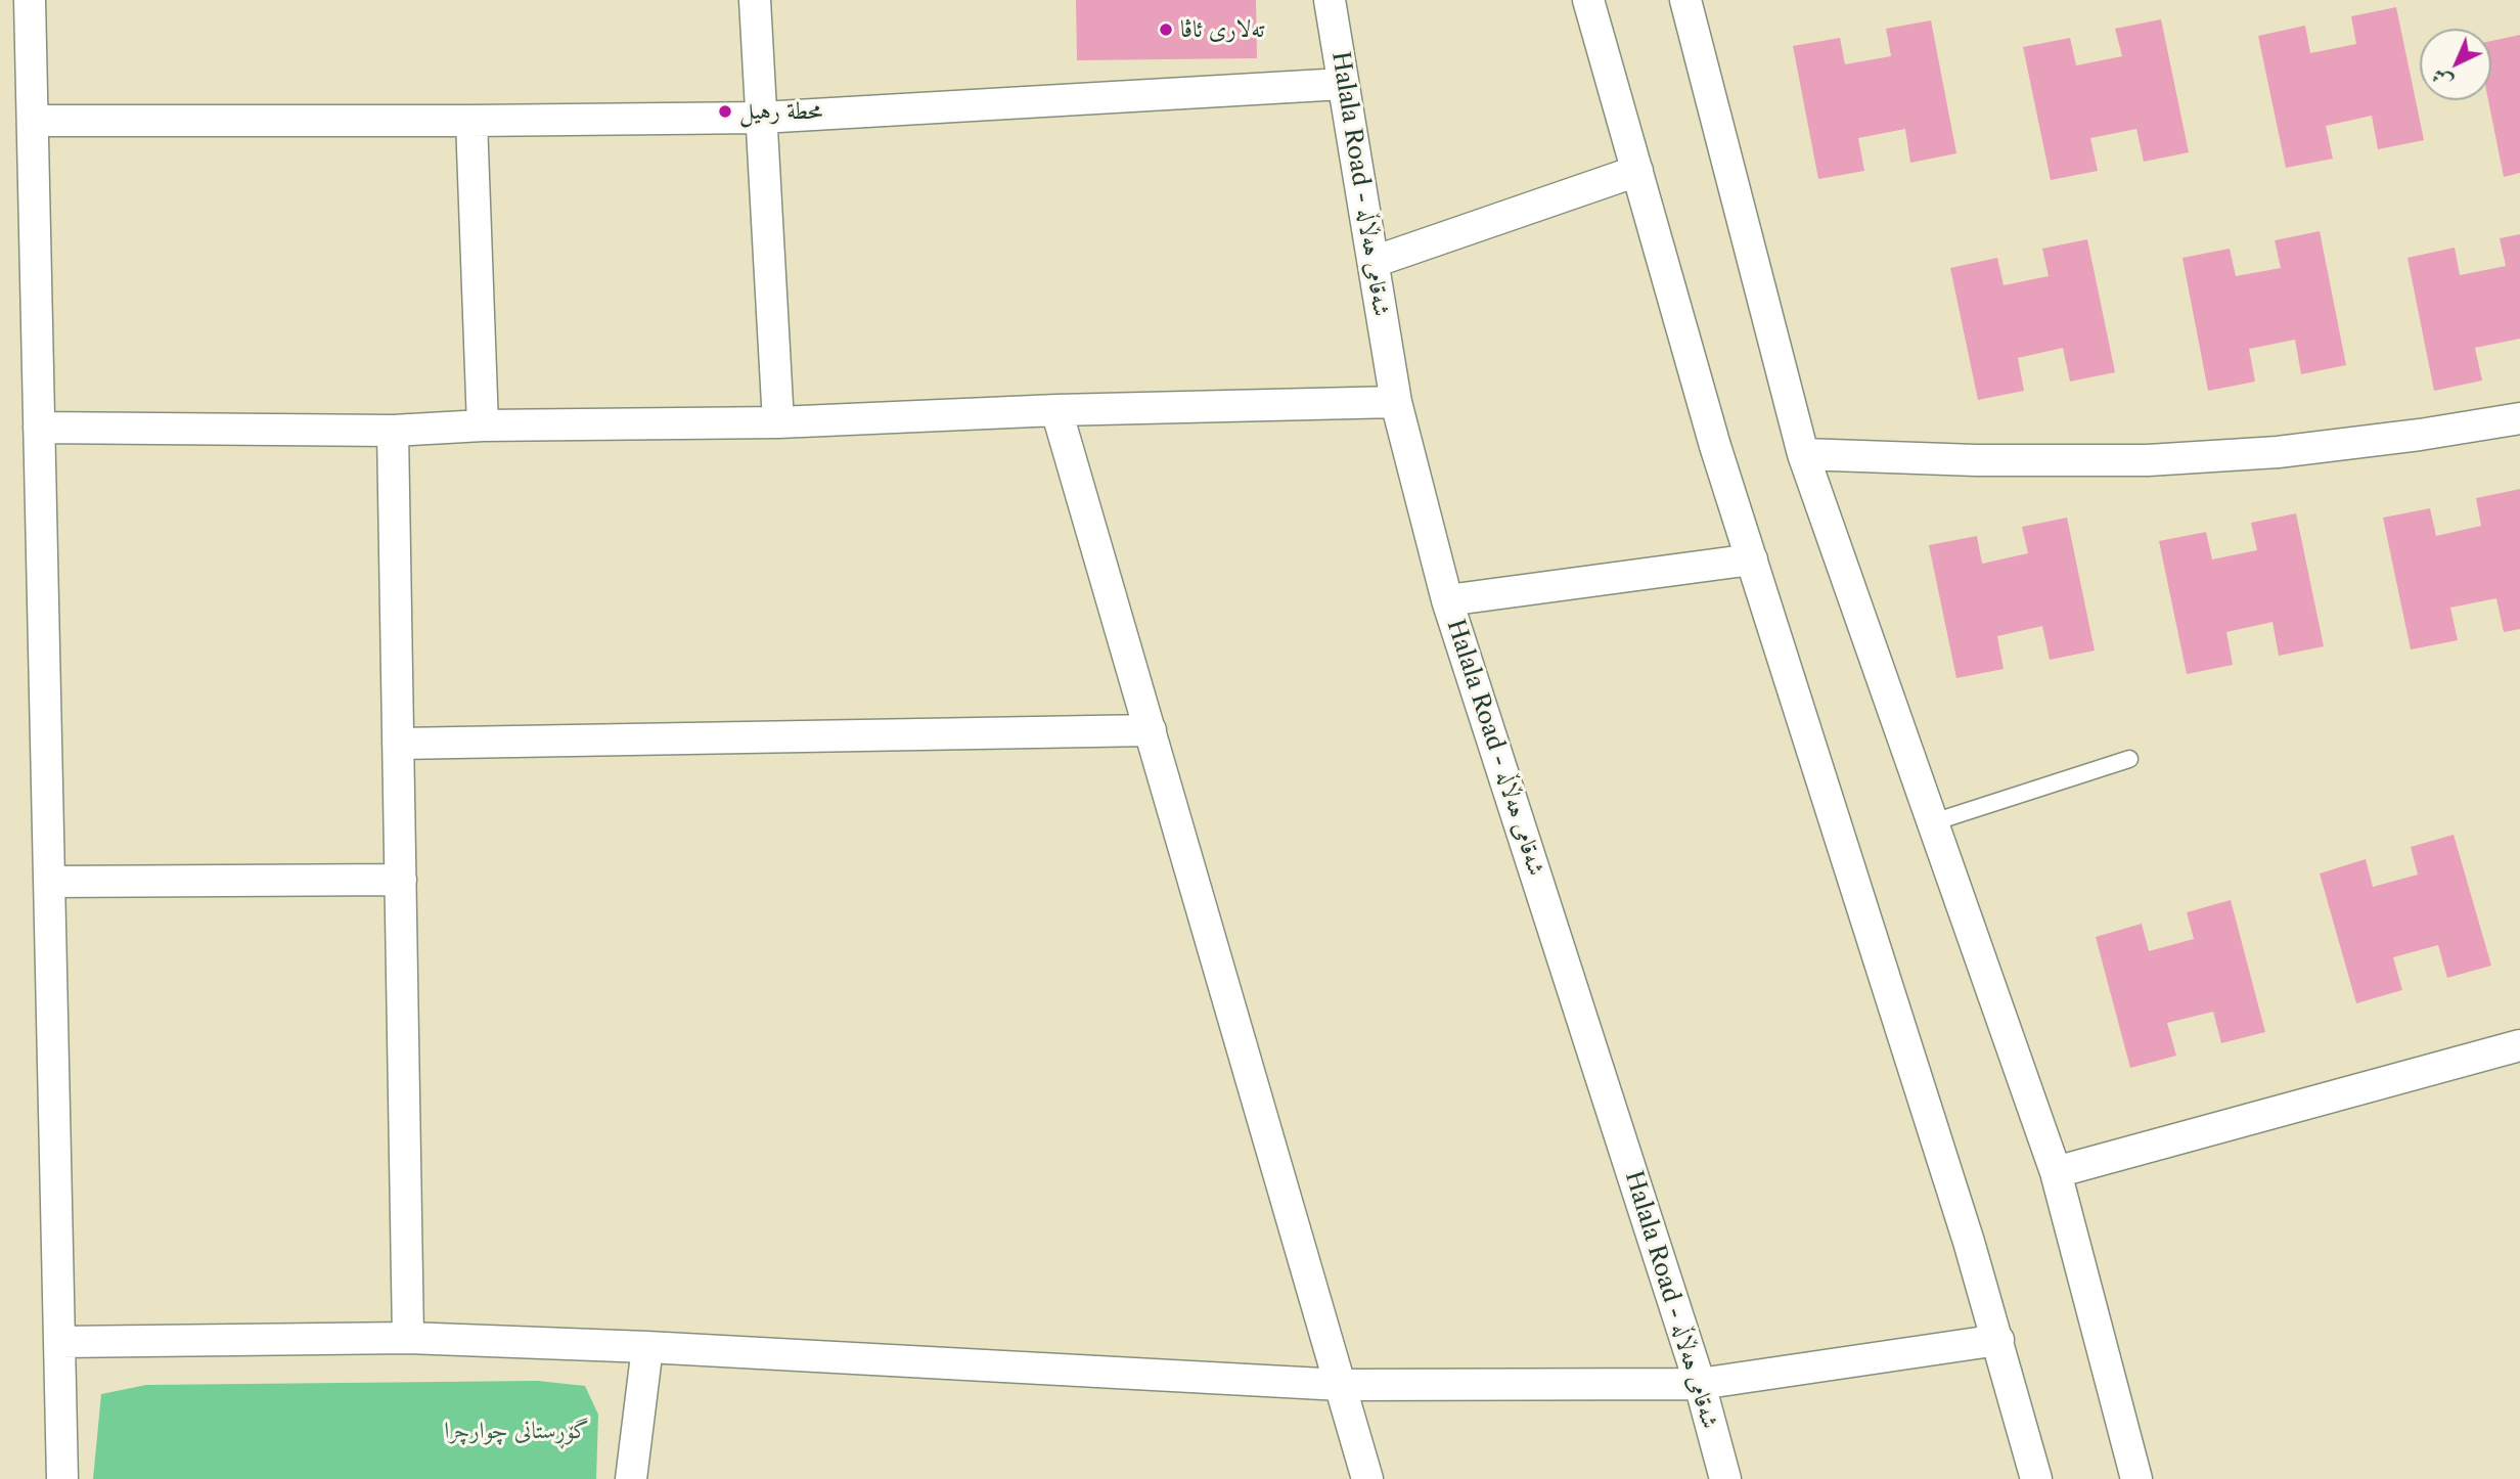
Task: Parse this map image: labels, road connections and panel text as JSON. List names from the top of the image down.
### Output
{
  "streets": {
    "street": ["Halala Road - شەقامی هەڵاڵە"]
  },
  "parks": ["گۆڕستانی چوارچرا"],
  "places": ["تەلاری ئاڤا", "محطة رهيل"],
  "north": "bottom left"
}
